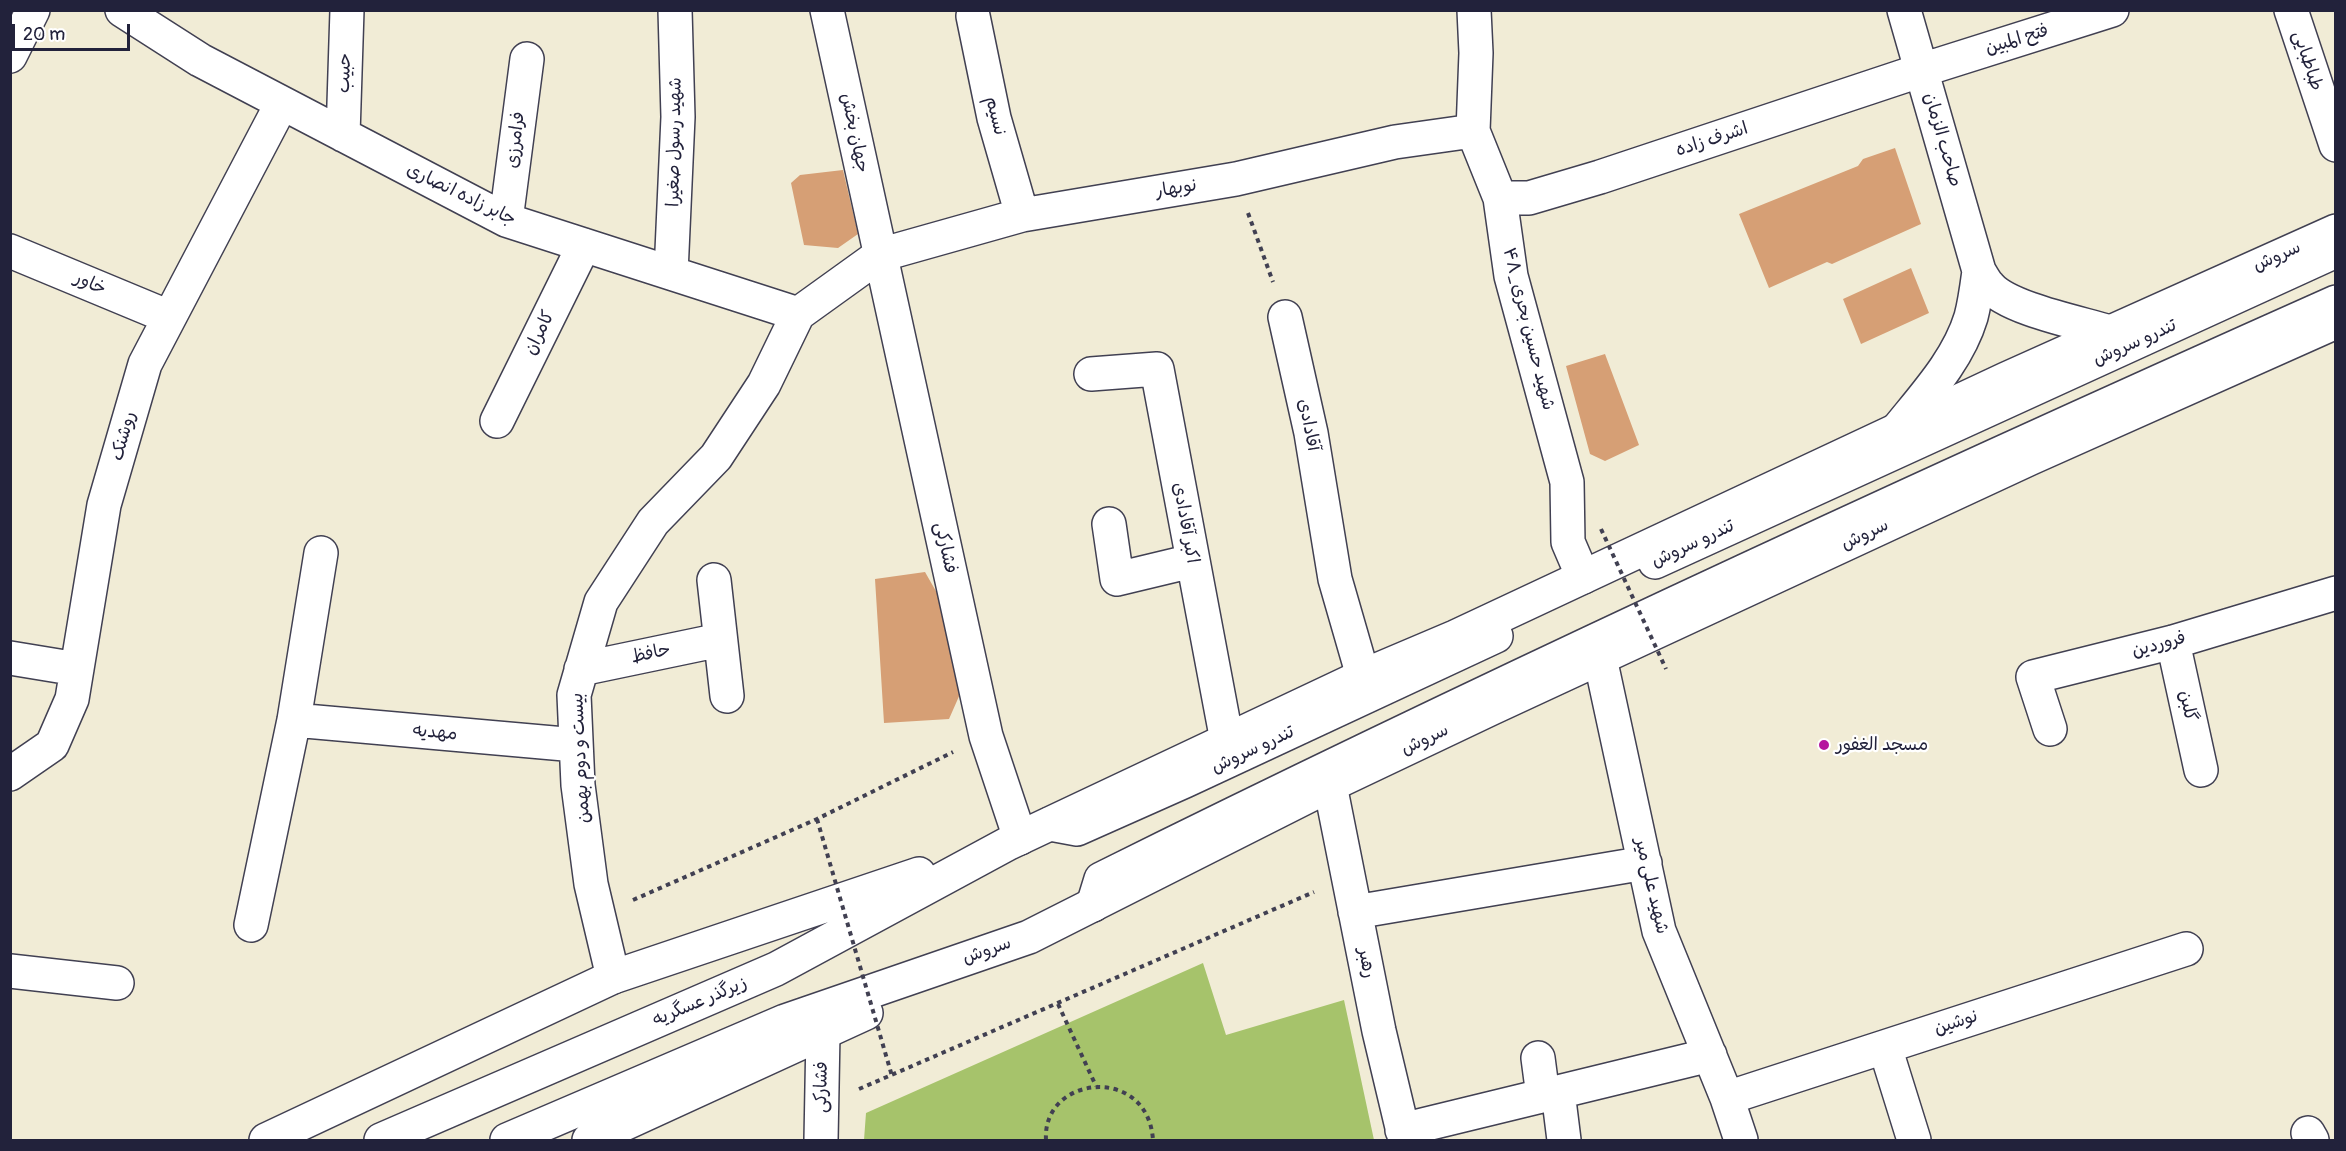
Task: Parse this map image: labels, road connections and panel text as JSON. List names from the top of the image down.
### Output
{
  "streets": {
    "street": [
      "فتح المبین",
      "طباطبایی",
      "حبیب",
      "نسیم",
      "جهان بخش",
      "فرامرزی",
      "اشرف زاده",
      "صاحب الزمان",
      "شهید رسول صغیرا",
      "نوبهار",
      "جابر زاده انصاری",
      "سروش",
      "خاور",
      "۴۸_شهید حسین بحری",
      "کامران",
      "تندرو سروش",
      "آقادادی",
      "روشنک",
      "اکبر آقادادی",
      "فشارکی",
      "فروردین",
      "حافظ",
      "گلبن",
      "مهدیه",
      "بیست و دوم بهمن",
      "شهید علی میر",
      "رهبر",
      "زیرگذر عسگریه",
      "نوشین"
    ]
  },
  "crossings": [
    ["فتح المبین", "اشرف زاده"],
    ["فتح المبین", "صاحب الزمان"],
    ["حبیب", "جابر زاده انصاری"],
    ["نسیم", "نوبهار"],
    ["جهان بخش", "نوبهار"],
    ["جهان بخش", "فشارکی"],
    ["فرامرزی", "جابر زاده انصاری"],
    ["اشرف زاده", "صاحب الزمان"],
    ["اشرف زاده", "۴۸_شهید حسین بحری"],
    ["صاحب الزمان", "سروش"],
    ["شهید رسول صغیرا", "جابر زاده انصاری"],
    ["نوبهار", "۴۸_شهید حسین بحری"],
    ["نوبهار", "فشارکی"],
    ["جابر زاده انصاری", "کامران"],
    ["جابر زاده انصاری", "روشنک"],
    ["جابر زاده انصاری", "بیست و دوم بهمن"],
    ["سروش", "۴۸_شهید حسین بحری"],
    ["سروش", "تندرو سروش"],
    ["سروش", "آقادادی"],
    ["سروش", "اکبر آقادادی"],
    ["سروش", "فشارکی"],
    ["سروش", "شهید علی میر"],
    ["سروش", "رهبر"],
    ["سروش", "زیرگذر عسگریه"],
    ["خاور", "روشنک"],
    ["فشارکی", "زیرگذر عسگریه"],
    ["فروردین", "گلبن"],
    ["حافظ", "بیست و دوم بهمن"],
    ["مهدیه", "بیست و دوم بهمن"],
    ["شهید علی میر", "نوشین"]
  ],
  "places": ["مسجد الغفور"],
  "scale_bar": "20 m"
}
